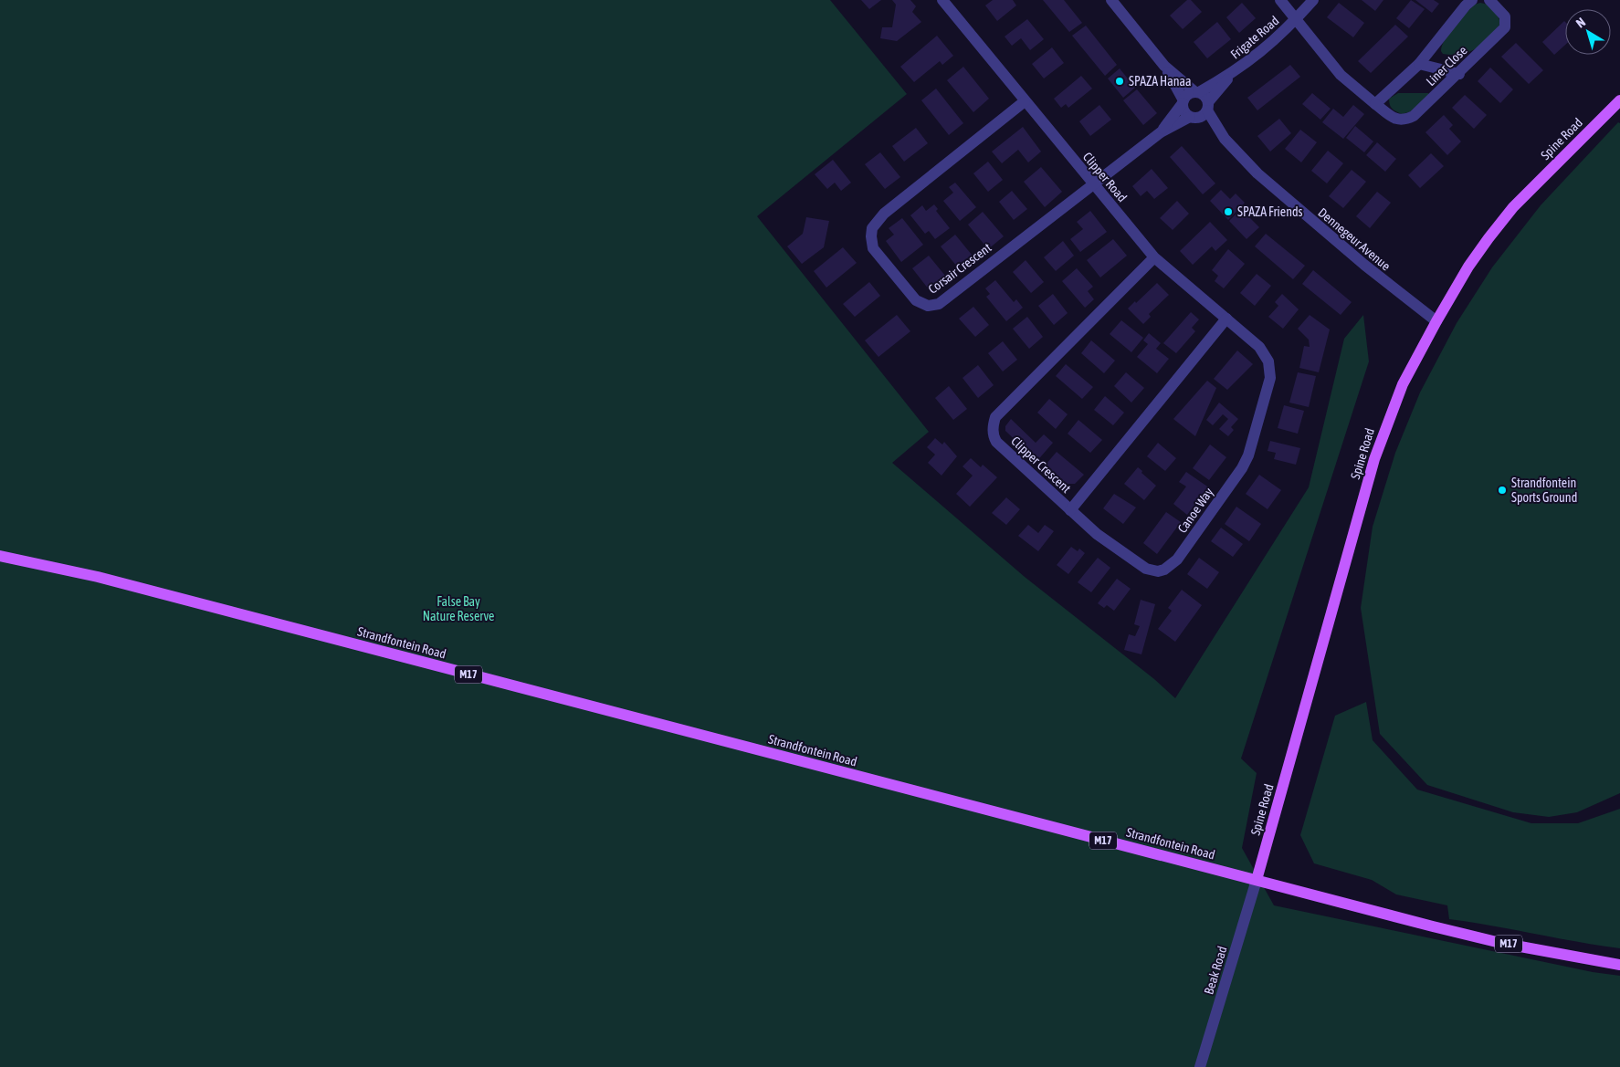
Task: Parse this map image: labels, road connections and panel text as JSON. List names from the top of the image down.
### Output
{
  "streets": {
    "main road": ["Spine Road", "Strandfontein Road", "M17"],
    "street": [
      "Frigate Road",
      "Liner Close",
      "Clipper Road",
      "Dennegeur Avenue",
      "Corsair Crescent",
      "Clipper Crescent",
      "Canoe Way",
      "Beak Road"
    ]
  },
  "crossings": [
    ["Frigate Road", "Liner Close"],
    ["Frigate Road", "Clipper Road"],
    ["Frigate Road", "Dennegeur Avenue"],
    ["Frigate Road", "Corsair Crescent"],
    ["Spine Road", "Dennegeur Avenue"],
    ["Spine Road", "Strandfontein Road"],
    ["Spine Road", "Beak Road"],
    ["Clipper Road", "Corsair Crescent"],
    ["Clipper Road", "Clipper Crescent"],
    ["Clipper Road", "Canoe Way"],
    ["Clipper Crescent", "Canoe Way"],
    ["Strandfontein Road", "Beak Road"]
  ],
  "parks": ["False Bay Nature Reserve"],
  "places": ["SPAZA Hanaa", "SPAZA Friends", "Strandfontein Sports Ground"],
  "north": "top left"
}
